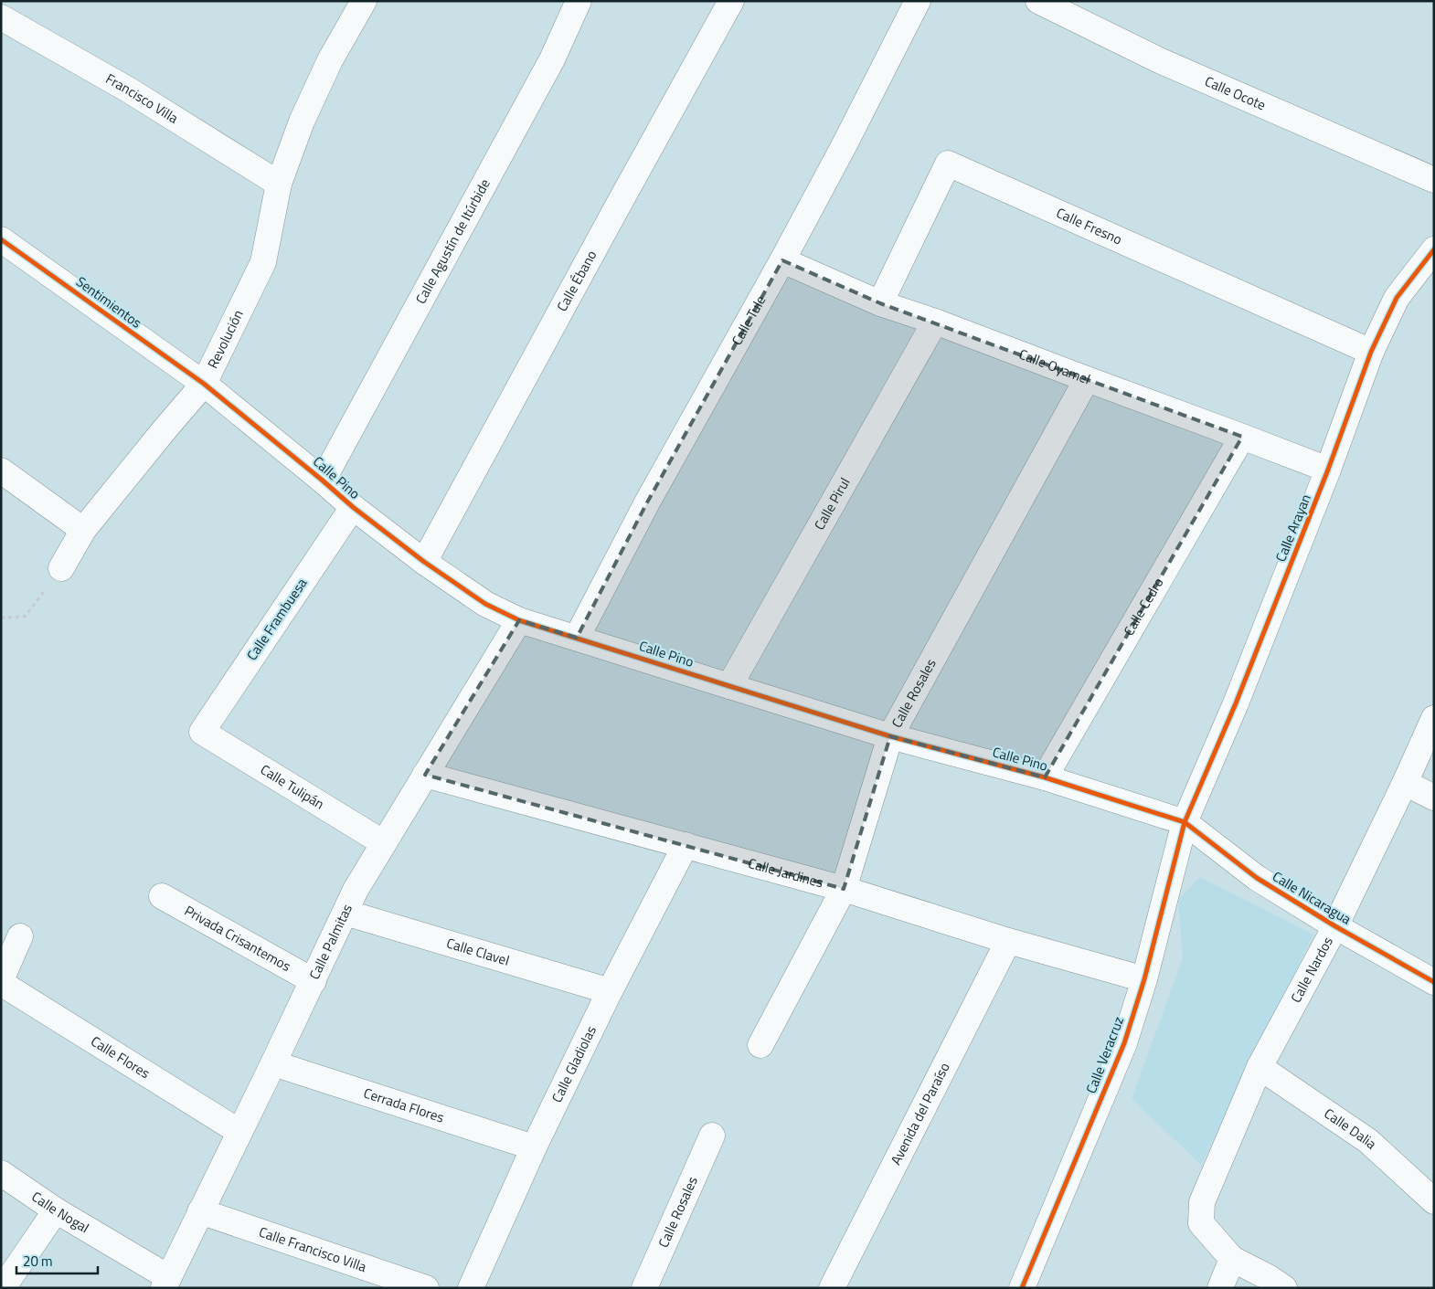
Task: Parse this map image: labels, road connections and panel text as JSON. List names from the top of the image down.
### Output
{
  "streets": {
    "street": [
      "Calle Ocote",
      "Francisco Villa",
      "Calle Fresno",
      "Calle Agustín de Itúrbide",
      "Calle Ébano",
      "Sentimientos",
      "Calle Tule",
      "Revolución",
      "Calle Oyamel",
      "Calle Pino",
      "Calle Pirul",
      "Calle Arayan",
      "Calle Cedro",
      "Calle Frambuesa",
      "Calle Rosales",
      "Calle Tulipán",
      "Calle Jardines",
      "Calle Nicaragua",
      "Privada Crisantemos",
      "Calle Palmitas",
      "Calle Clavel",
      "Calle Nardos",
      "Calle Veracruz",
      "Calle Flores",
      "Calle Gladiolas",
      "Cerrada Flores",
      "Avenida del Paraíso",
      "Calle Dalia",
      "Calle Nogal",
      "Calle Francisco Villa"
    ]
  },
  "crossings": [
    ["Francisco Villa", "Revolución"],
    ["Calle Fresno", "Calle Oyamel"],
    ["Calle Fresno", "Calle Arayan"],
    ["Calle Agustín de Itúrbide", "Calle Pino"],
    ["Calle Ébano", "Calle Pino"],
    ["Sentimientos", "Revolución"],
    ["Sentimientos", "Calle Pino"],
    ["Calle Tule", "Calle Oyamel"],
    ["Calle Tule", "Calle Pino"],
    ["Revolución", "Calle Pino"],
    ["Calle Oyamel", "Calle Pirul"],
    ["Calle Oyamel", "Calle Arayan"],
    ["Calle Oyamel", "Calle Cedro"],
    ["Calle Oyamel", "Calle Rosales"],
    ["Calle Pino", "Calle Pirul"],
    ["Calle Pino", "Calle Arayan"],
    ["Calle Pino", "Calle Cedro"],
    ["Calle Pino", "Calle Frambuesa"],
    ["Calle Pino", "Calle Rosales"],
    ["Calle Pino", "Calle Nicaragua"],
    ["Calle Pino", "Calle Palmitas"],
    ["Calle Pino", "Calle Veracruz"],
    ["Calle Arayan", "Calle Nicaragua"],
    ["Calle Arayan", "Calle Veracruz"],
    ["Calle Frambuesa", "Calle Tulipán"],
    ["Calle Rosales", "Calle Jardines"],
    ["Calle Tulipán", "Calle Palmitas"],
    ["Calle Jardines", "Calle Palmitas"],
    ["Calle Jardines", "Calle Veracruz"],
    ["Calle Jardines", "Calle Gladiolas"],
    ["Calle Jardines", "Avenida del Paraíso"],
    ["Calle Nicaragua", "Calle Nardos"],
    ["Calle Nicaragua", "Calle Veracruz"],
    ["Privada Crisantemos", "Calle Palmitas"],
    ["Calle Palmitas", "Calle Clavel"],
    ["Calle Palmitas", "Calle Flores"],
    ["Calle Palmitas", "Cerrada Flores"],
    ["Calle Palmitas", "Calle Nogal"],
    ["Calle Palmitas", "Calle Francisco Villa"],
    ["Calle Clavel", "Calle Gladiolas"],
    ["Calle Nardos", "Calle Dalia"],
    ["Calle Gladiolas", "Cerrada Flores"]
  ],
  "scale_bar": "20 m"
}
